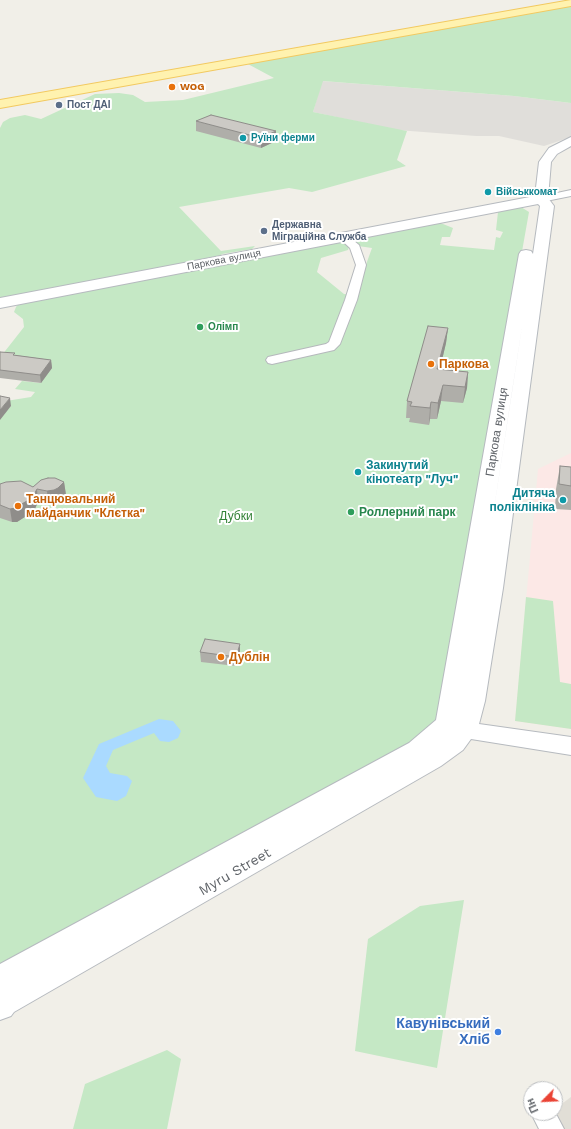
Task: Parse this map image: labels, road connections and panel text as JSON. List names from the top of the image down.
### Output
{
  "streets": {
    "street": ["Паркова вулиця", "Myru Street"]
  },
  "crossings": [
    ["Паркова вулиця", "Myru Street"]
  ],
  "parks": ["Дубки"],
  "places": [
    "WOG",
    "Пост ДАІ",
    "Руїни ферми",
    "Військкомат",
    "Державна Міграційна Служба",
    "Олімп",
    "Паркова",
    "Закинутий кінотеатр \"Луч\"",
    "Дитяча поліклініка",
    "Танцювальний майданчик \"Клєтка\"",
    "Роллерний парк",
    "Дублін",
    "Кавунівський Хліб"
  ],
  "north": "bottom left"
}
